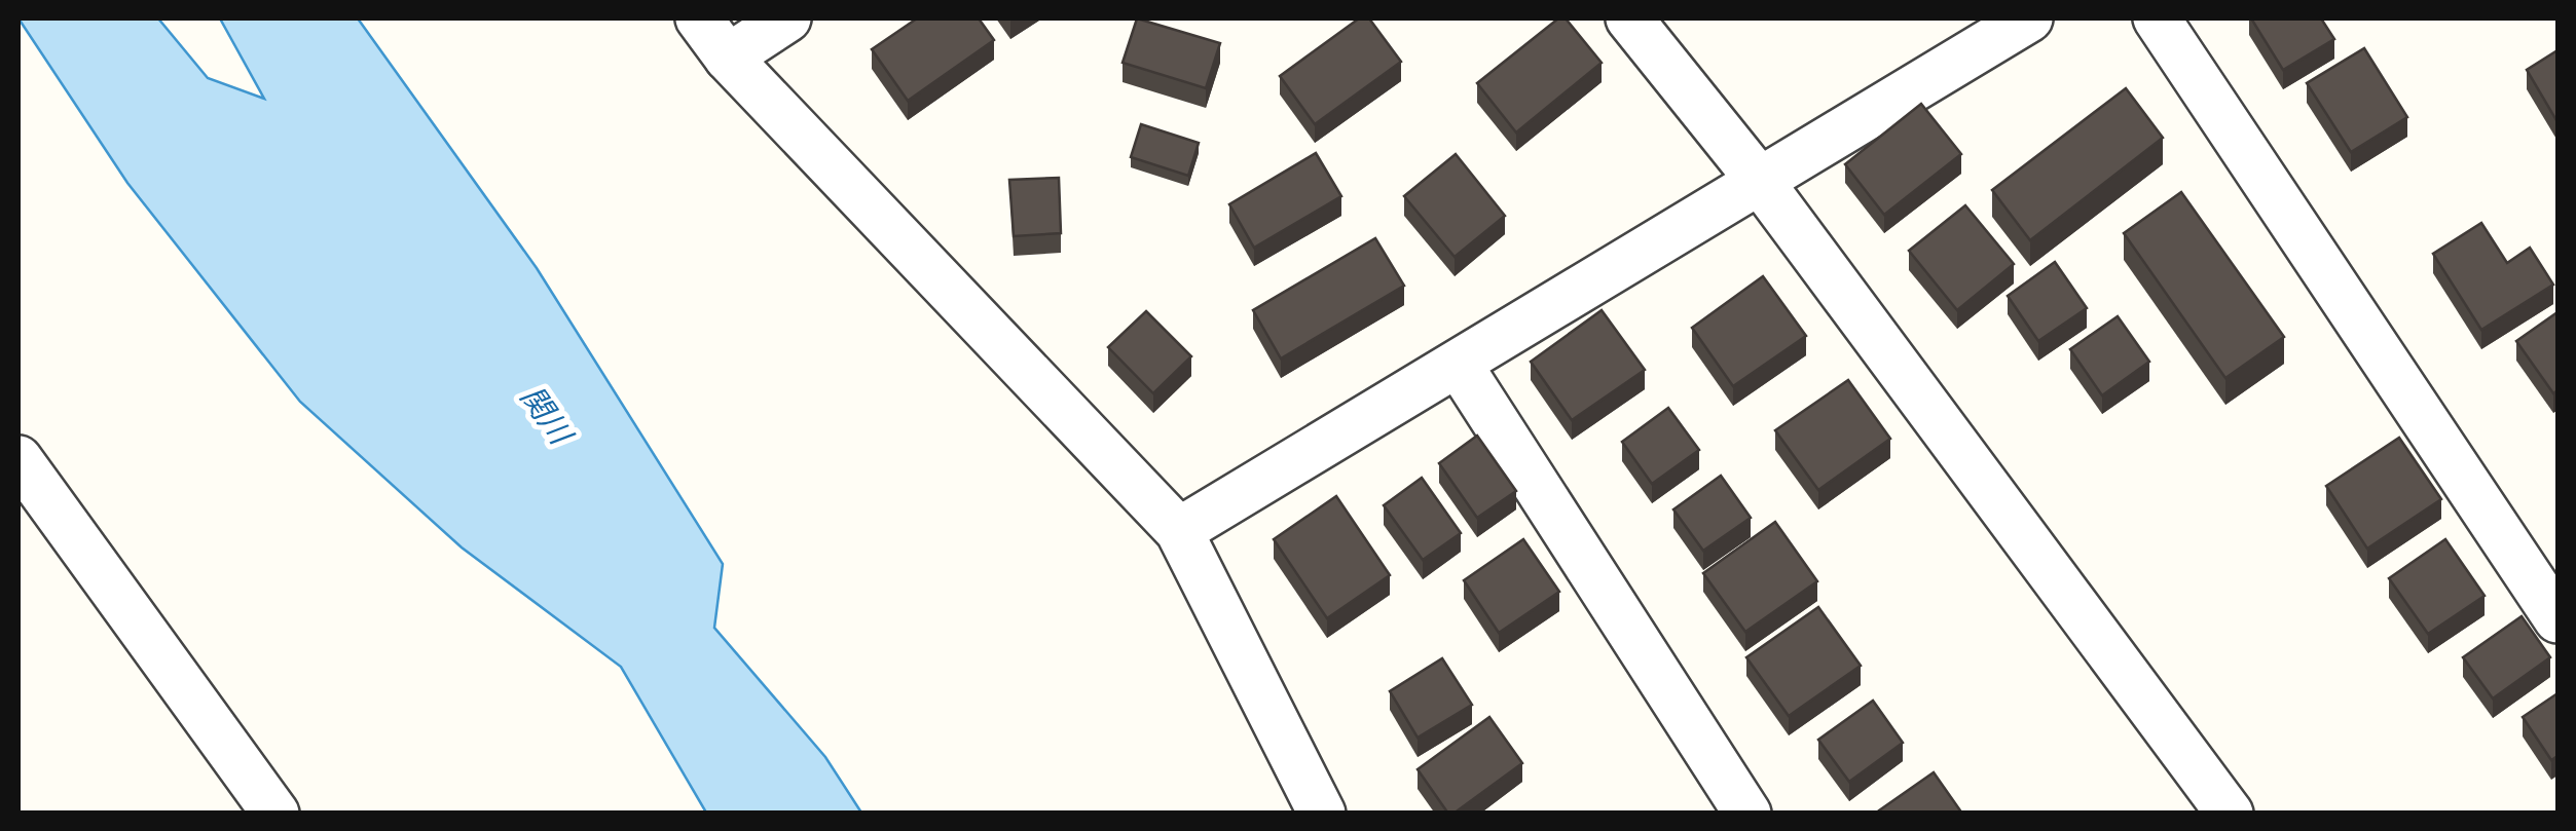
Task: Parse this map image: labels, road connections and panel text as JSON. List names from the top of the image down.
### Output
{
  "water": ["関川"]
}
